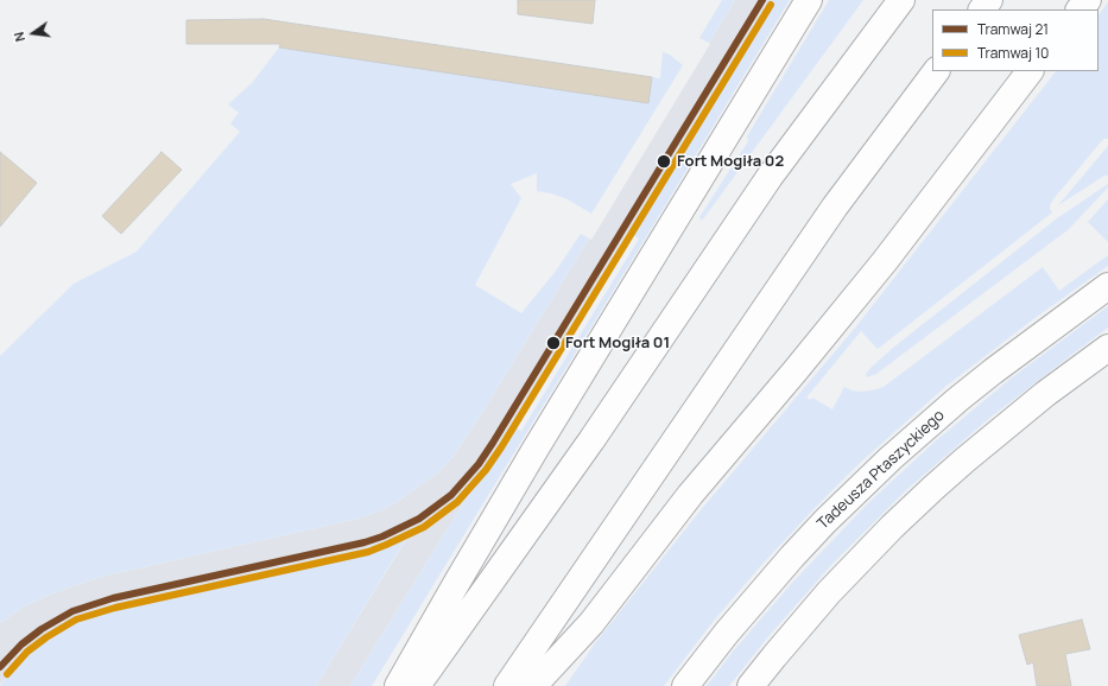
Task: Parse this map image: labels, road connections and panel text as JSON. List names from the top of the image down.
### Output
{
  "streets": {
    "main road": ["Tadeusza Ptaszyckiego"]
  },
  "places": ["Fort Mogiła 02", "Fort Mogiła 01"],
  "lines": ["tram line 21", "tram line 10"],
  "legend": ["Tramwaj 21", "Tramwaj 10"],
  "north": "left"
}
